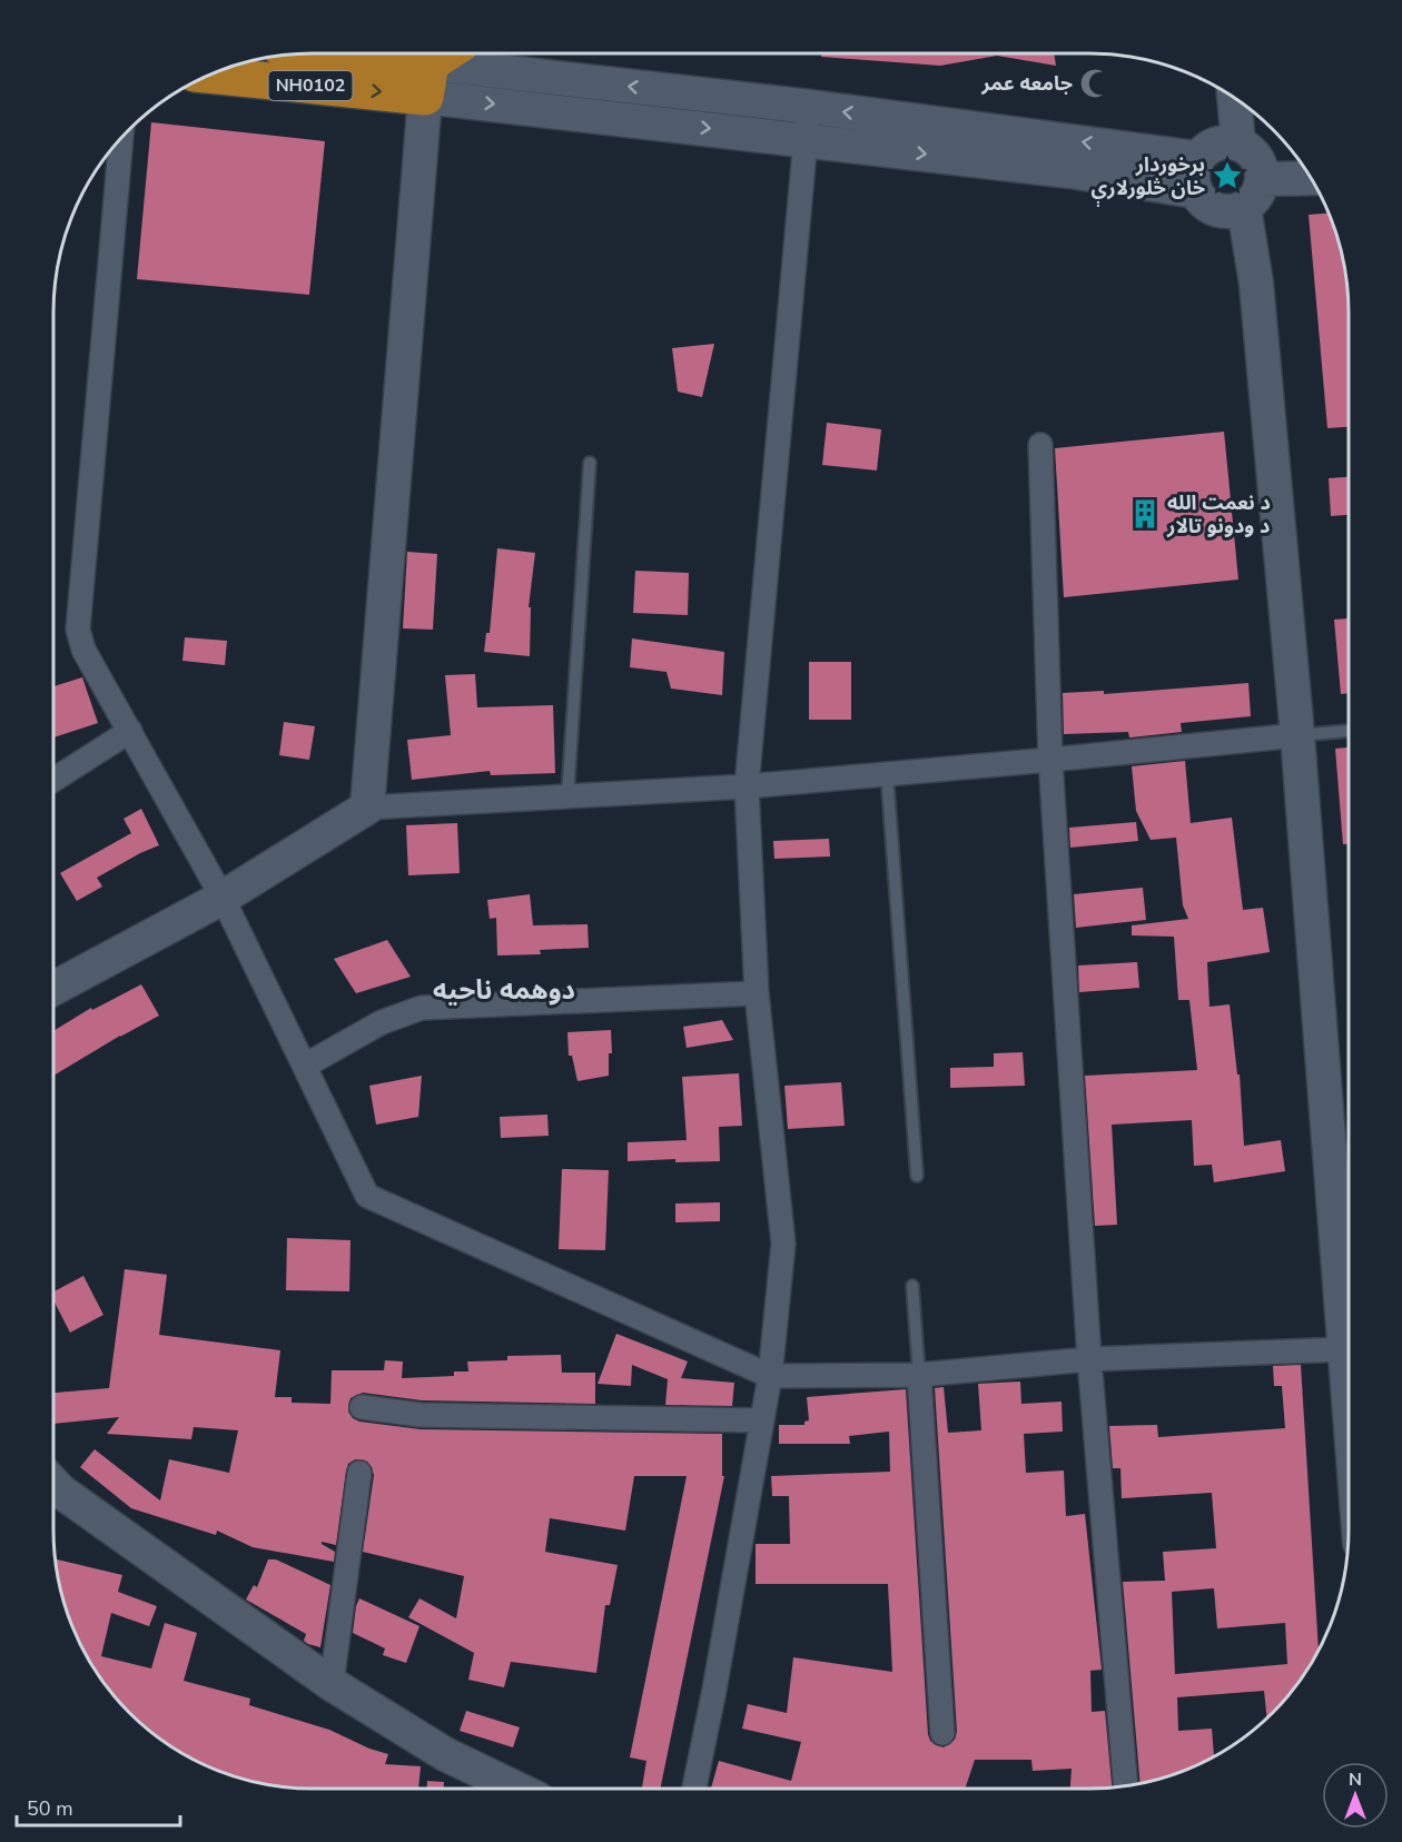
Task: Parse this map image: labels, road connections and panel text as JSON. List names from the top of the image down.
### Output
{
  "streets": {
    "highway": ["NH0102"]
  },
  "districts": ["دوهمه ناحیه"],
  "places": {
    "mosque": ["جامعه عمر"],
    "place": ["برخوردار خان څلورلارې"],
    "building": ["د نعمت الله د ودونو تالار"]
  },
  "scale_bar": "50 m",
  "north": "top"
}
